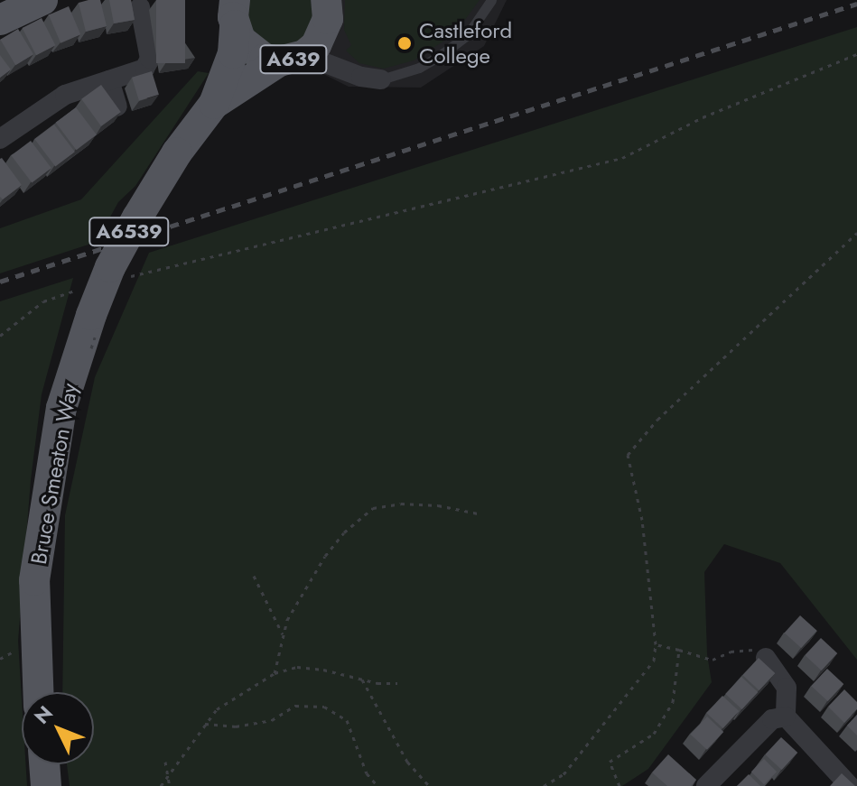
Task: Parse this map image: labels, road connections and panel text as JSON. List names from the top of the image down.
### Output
{
  "streets": {
    "main road": ["A639", "A6539", "Bruce Smeaton Way"]
  },
  "crossings": [
    ["A639", "Bruce Smeaton Way"]
  ],
  "places": ["Castleford College"],
  "north": "top left"
}
